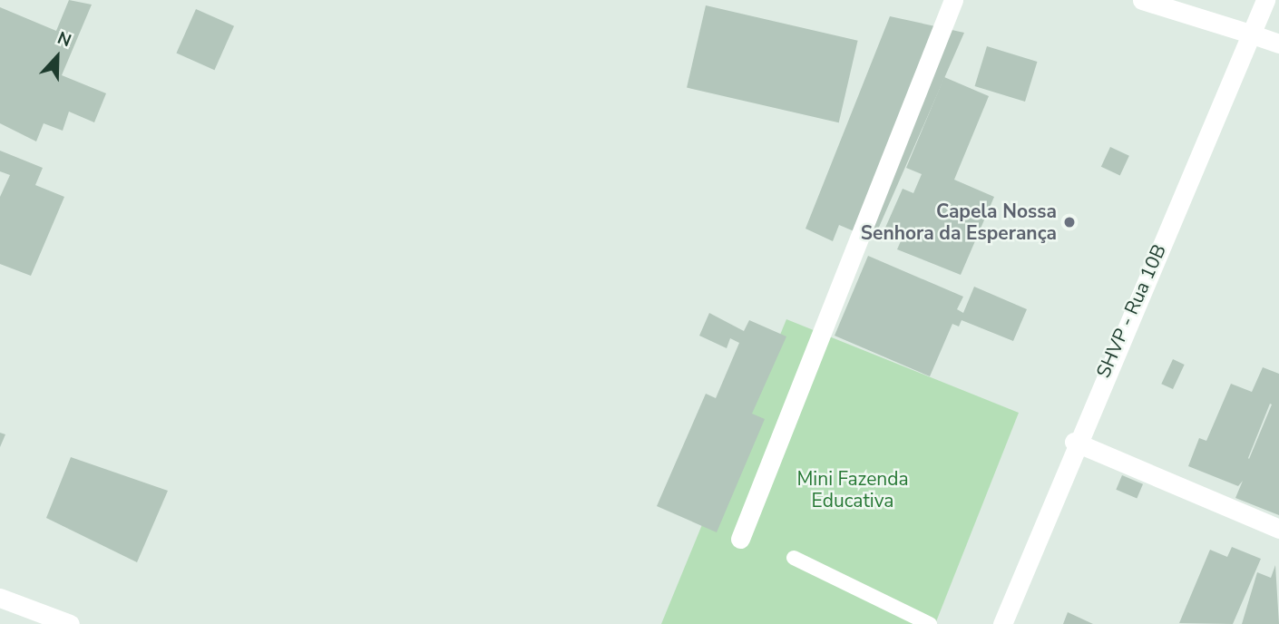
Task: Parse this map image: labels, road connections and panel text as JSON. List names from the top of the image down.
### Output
{
  "streets": {
    "street": ["SHVP - Rua 10B"]
  },
  "parks": ["Mini Fazenda Educativa"],
  "places": ["Capela Nossa Senhora da Esperança"],
  "north": "top"
}
